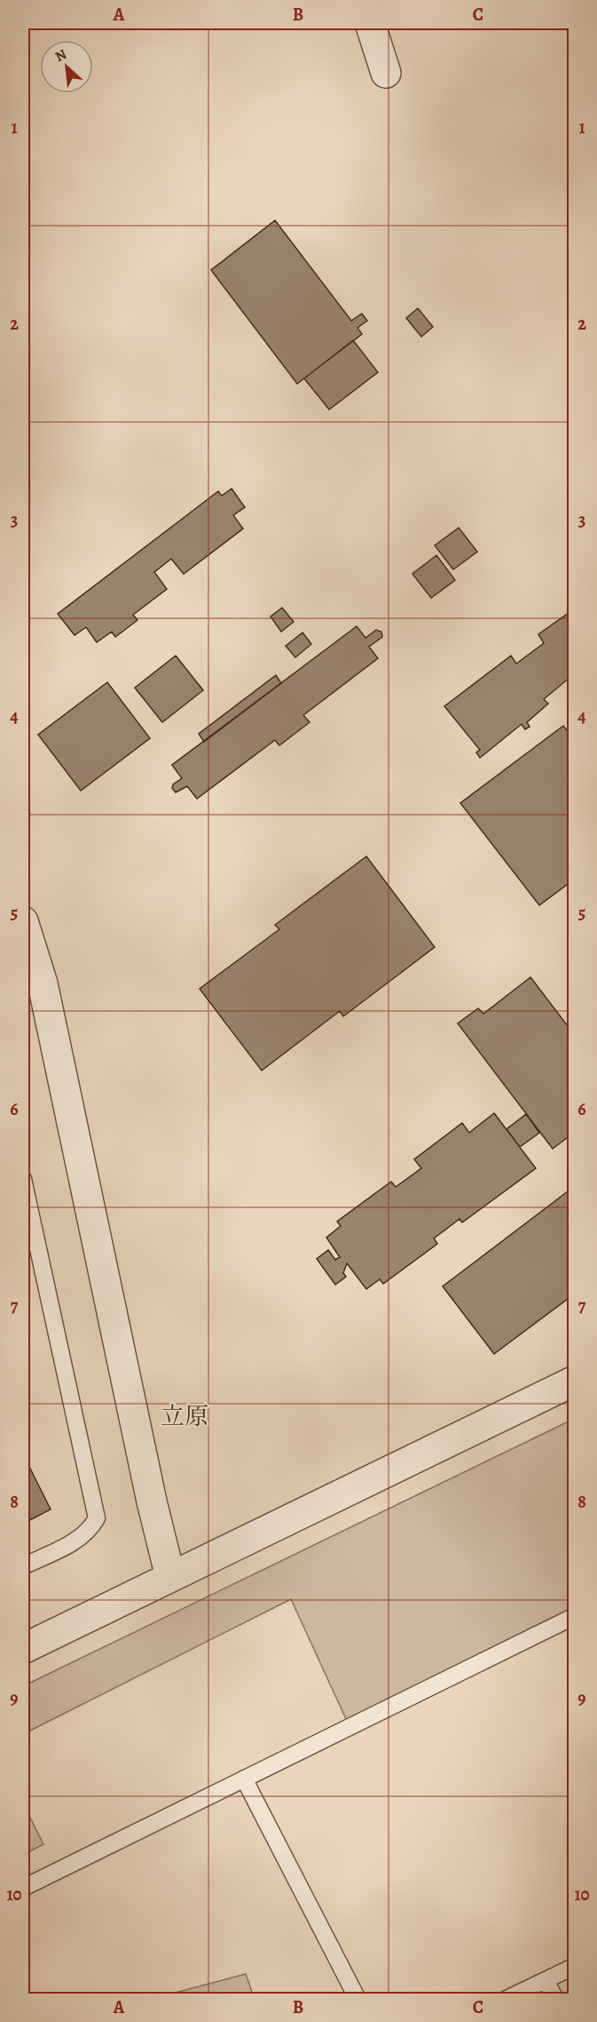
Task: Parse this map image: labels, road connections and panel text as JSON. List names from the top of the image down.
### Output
{
  "districts": ["立原"],
  "north": "top left",
  "grid": {
    "columns": ["A", "B", "C"],
    "rows": [
      "1",
      "2",
      "3",
      "4",
      "5",
      "6",
      "7",
      "8",
      "9",
      "10"
    ]
  }
}
